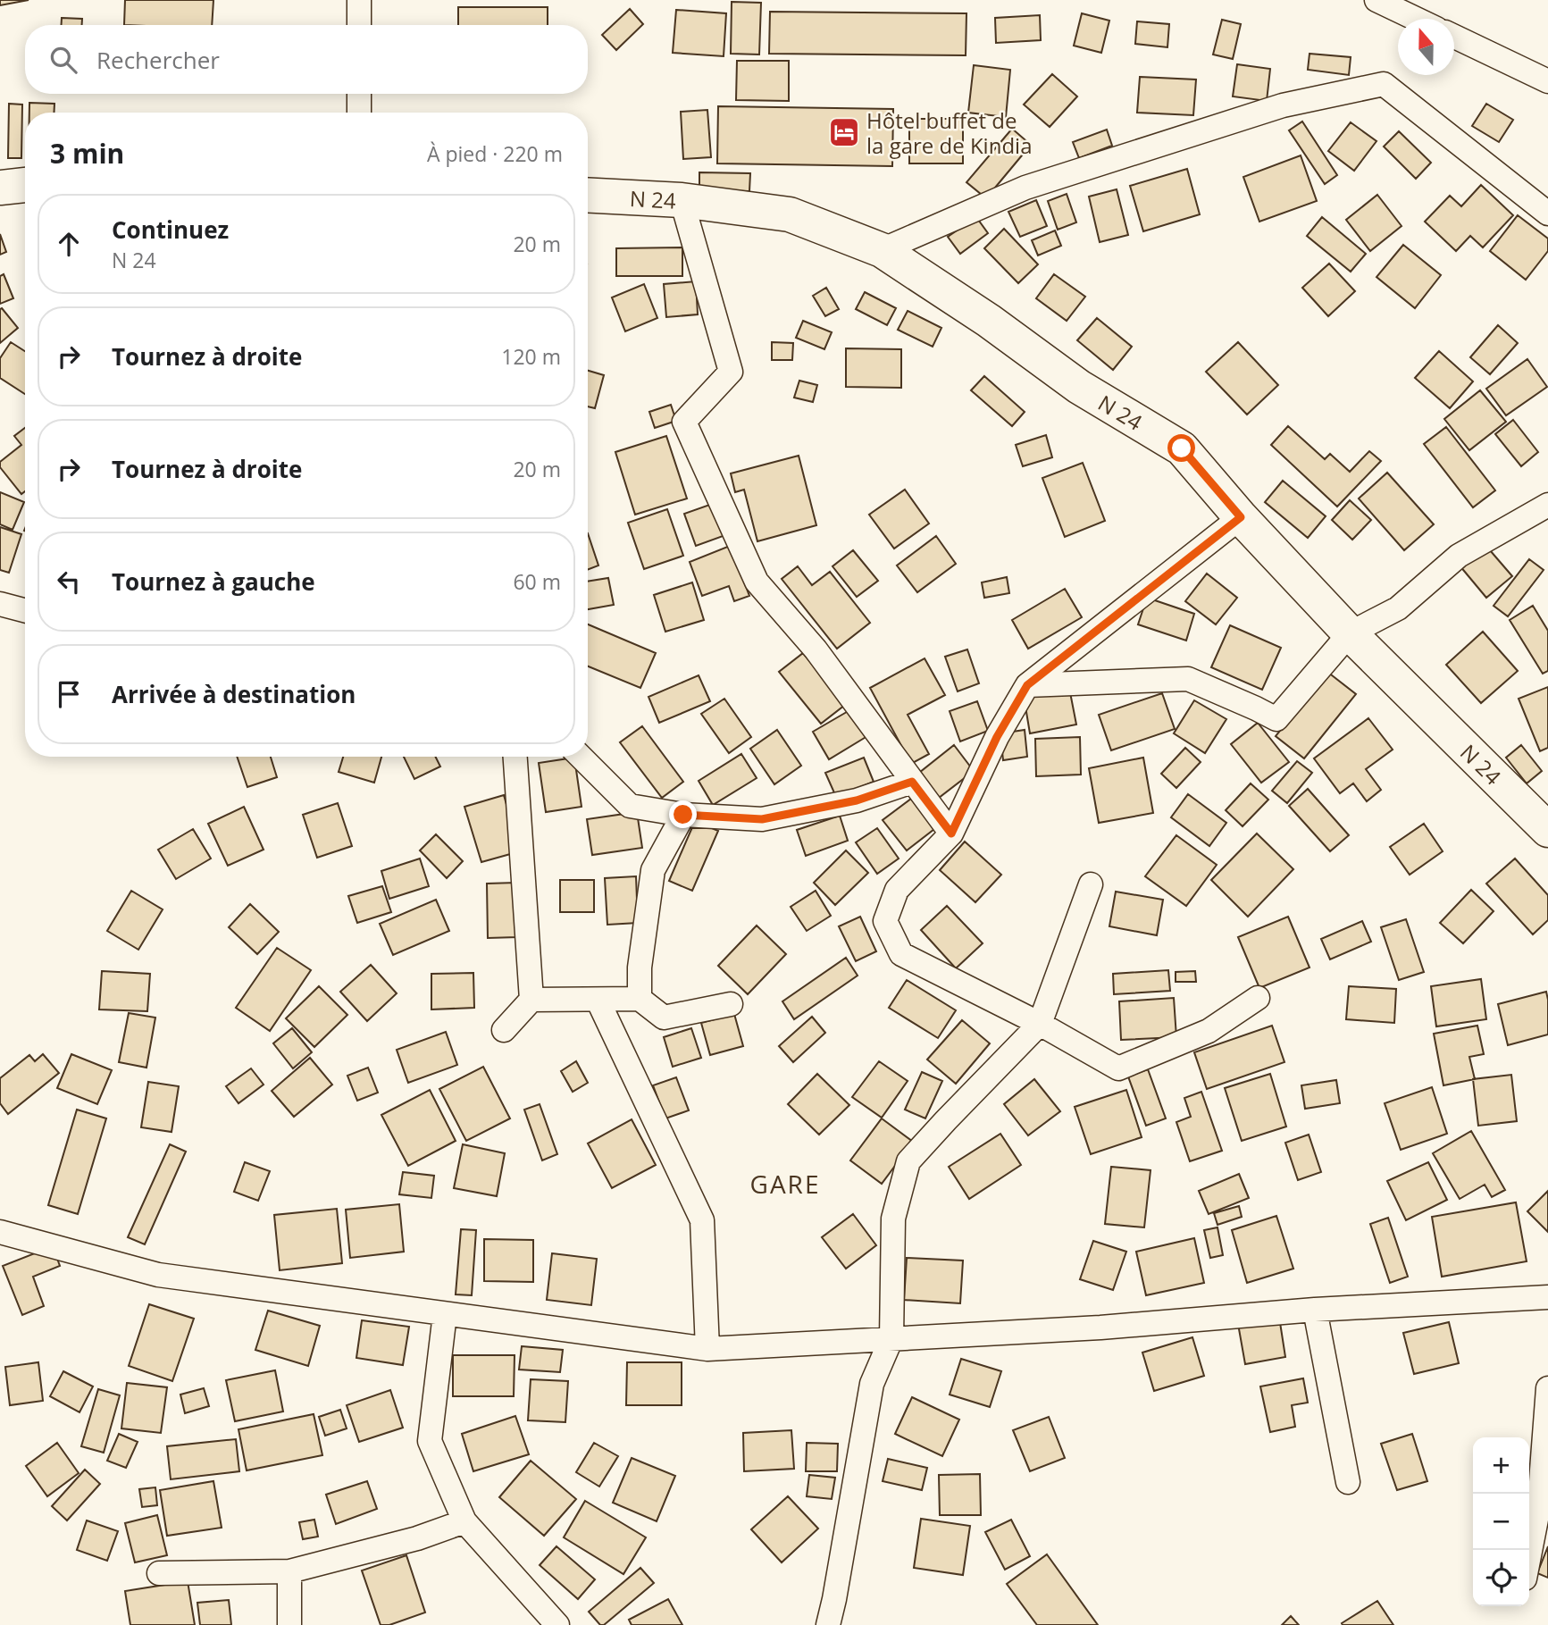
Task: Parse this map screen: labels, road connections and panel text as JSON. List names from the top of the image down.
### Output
{
  "streets": {
    "main road": ["N 24"]
  },
  "districts": ["GARE"],
  "places": {
    "hotel": ["Hôtel buffet de la gare de Kindia"]
  },
  "north": "top",
  "page": {
    "search": "Rechercher",
    "heading": ["3 min", "À pied · 220 m"],
    "list": [
      ["Continuez", "N 24", "20 m"],
      ["Tournez à droite", "120 m"],
      ["Tournez à droite", "20 m"],
      ["Tournez à gauche", "60 m"],
      "Arrivée à destination"
    ],
    "map_buttons": ["+", "−"]
  }
}
